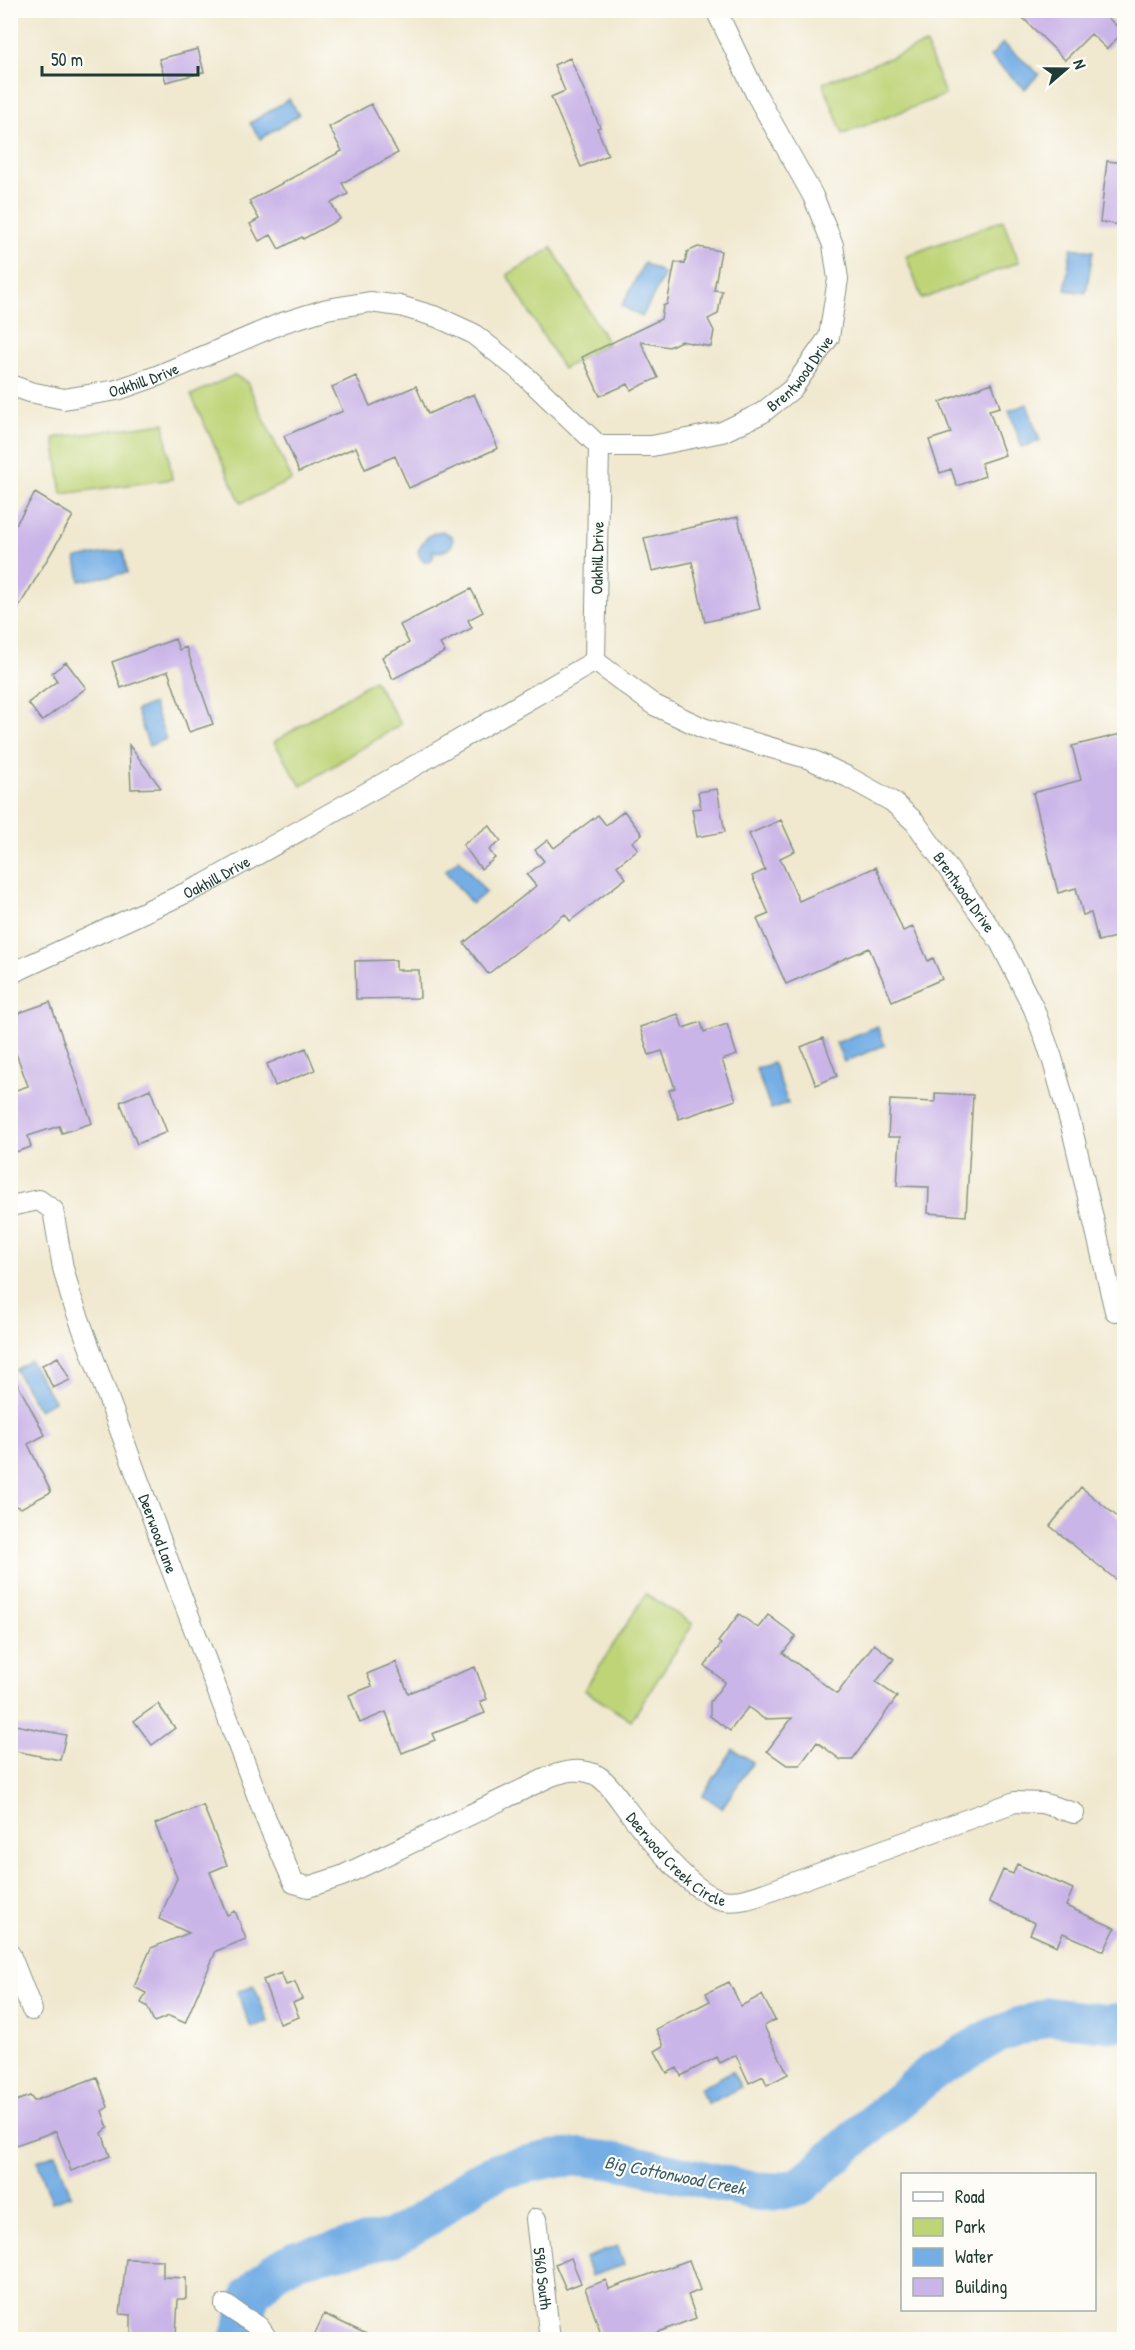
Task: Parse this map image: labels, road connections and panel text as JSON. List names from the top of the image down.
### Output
{
  "streets": {
    "street": [
      "Brentwood Drive",
      "Oakhill Drive",
      "Deerwood Lane",
      "Deerwood Creek Circle",
      "5960 South"
    ]
  },
  "crossings": [
    ["Brentwood Drive", "Oakhill Drive"],
    ["Deerwood Lane", "Deerwood Creek Circle"]
  ],
  "water": ["Big Cottonwood Creek"],
  "legend": [
    "Road",
    "Park",
    "Water",
    "Building"
  ],
  "scale_bar": "50 m",
  "north": "right"
}
